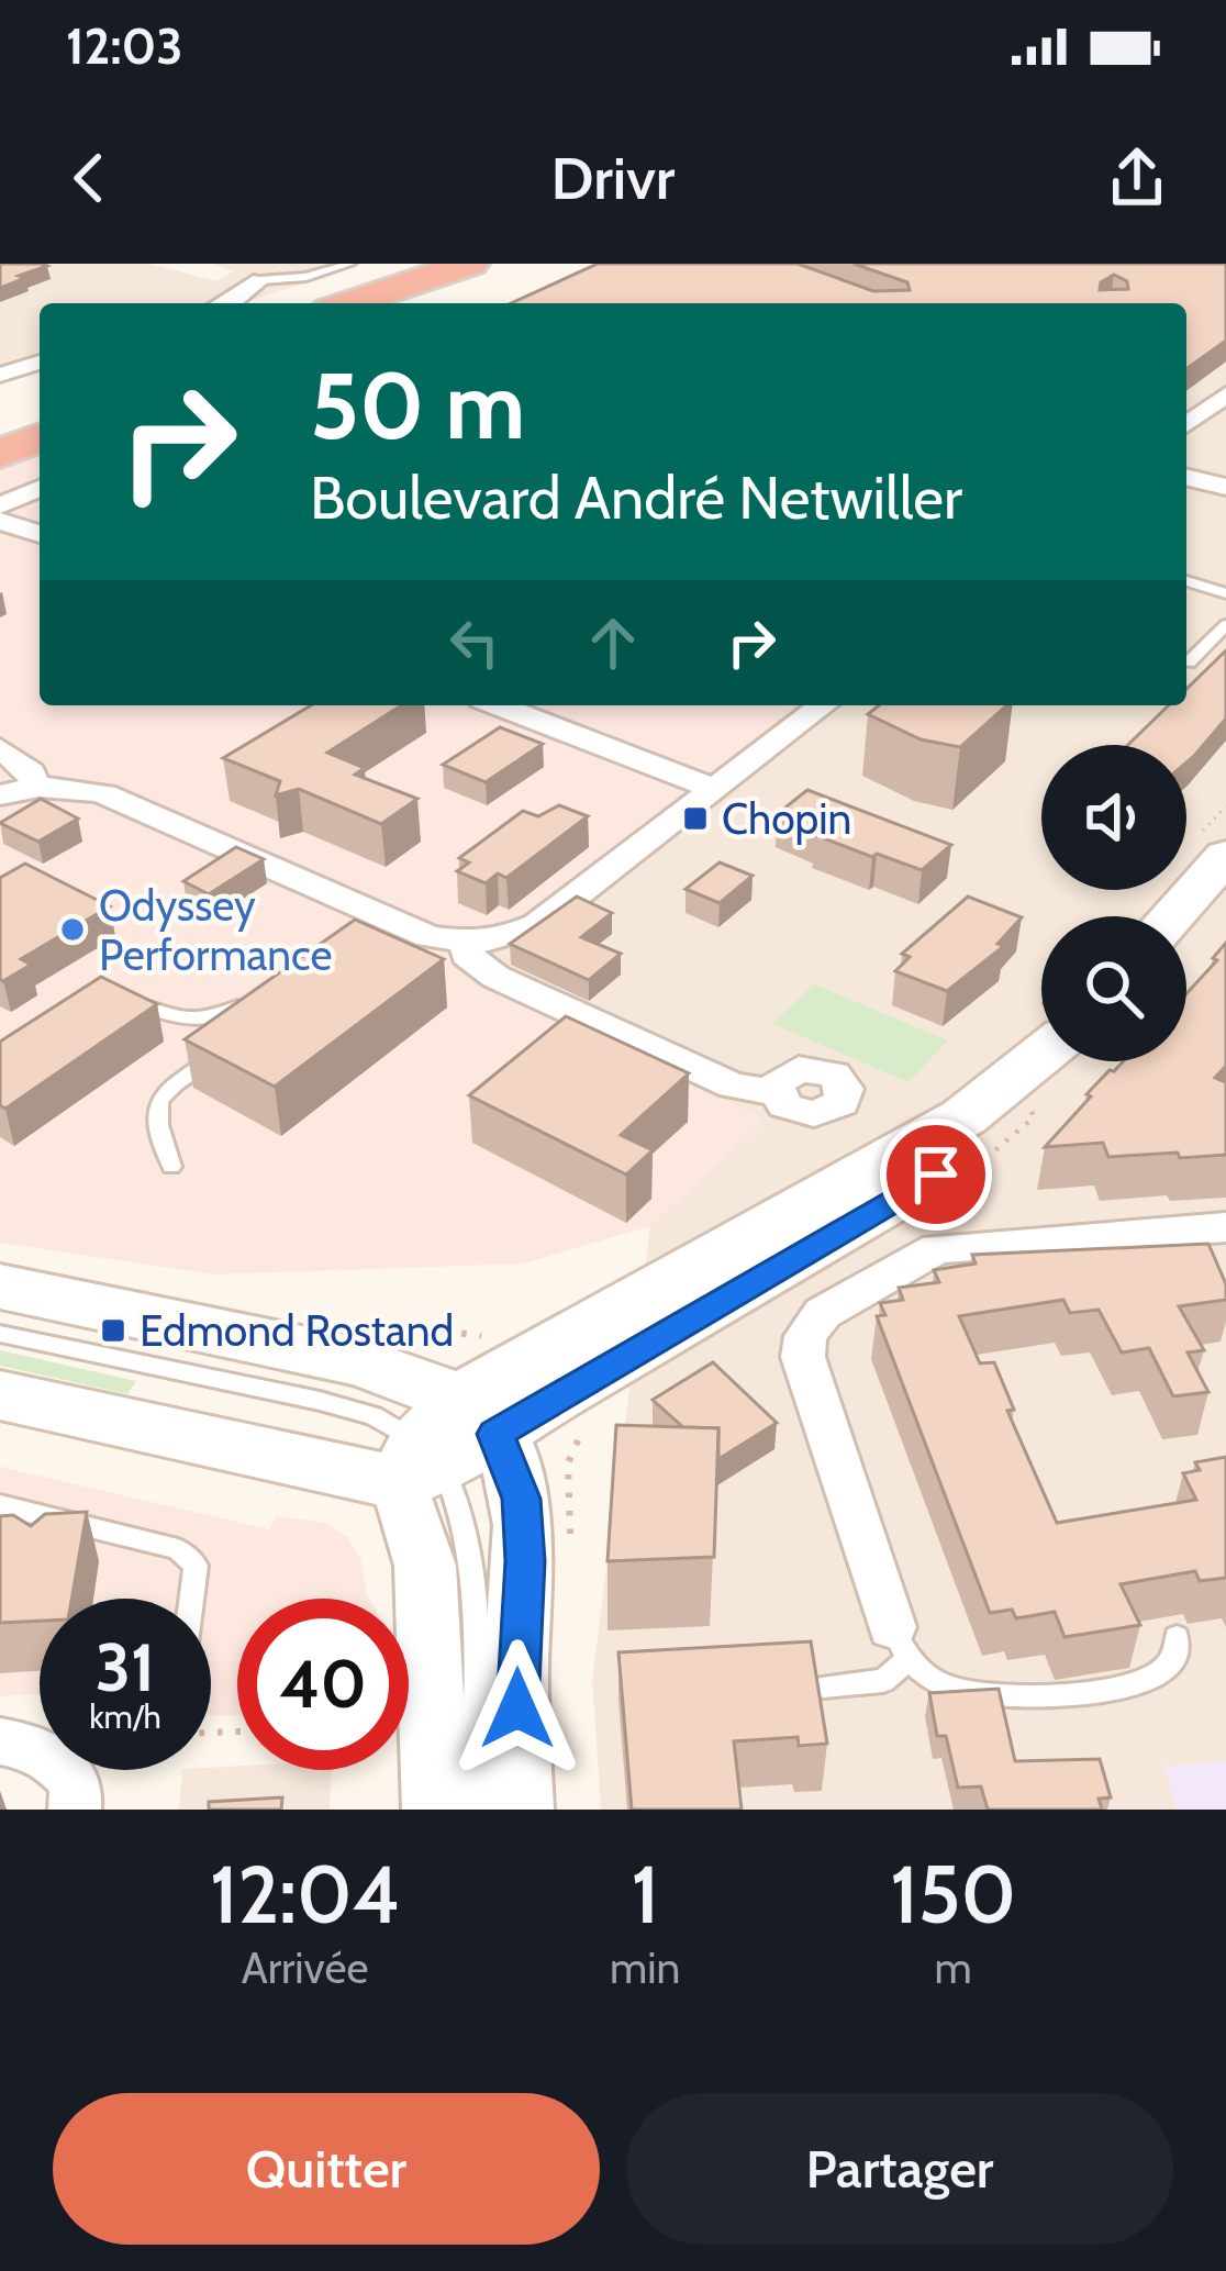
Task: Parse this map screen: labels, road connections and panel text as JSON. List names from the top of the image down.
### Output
{
  "places": {
    "transit": ["Chopin", "Edmond Rostand"],
    "other": ["Odyssey Performance"]
  },
  "page": {
    "status": "12:03",
    "header": "Drivr",
    "turn": ["50 m", "Boulevard André Netwiller"],
    "speed": "31 km/h",
    "limit": "40",
    "eta": [
      "12:04",
      "Arrivée",
      "1",
      "min",
      "150",
      "m"
    ],
    "buttons": ["Quitter", "Partager"]
  }
}
